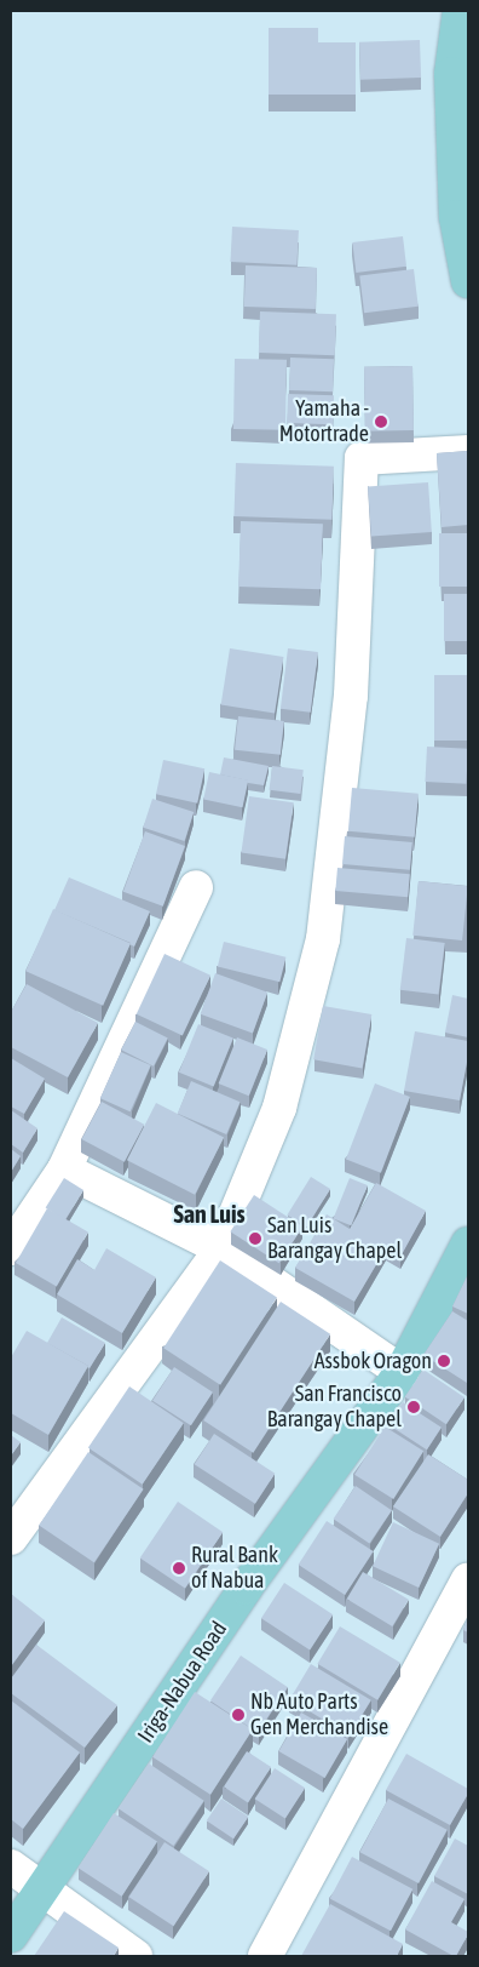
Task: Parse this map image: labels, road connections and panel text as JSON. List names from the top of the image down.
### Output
{
  "streets": {
    "main road": ["Iriga-Nabua Road"]
  },
  "districts": ["San Luis"],
  "places": [
    "Yamaha - Motortrade",
    "San Luis Barangay Chapel",
    "Assbok Oragon",
    "San Francisco Barangay Chapel",
    "Rural Bank of Nabua",
    "Nb Auto Parts Gen Merchandise"
  ]
}
